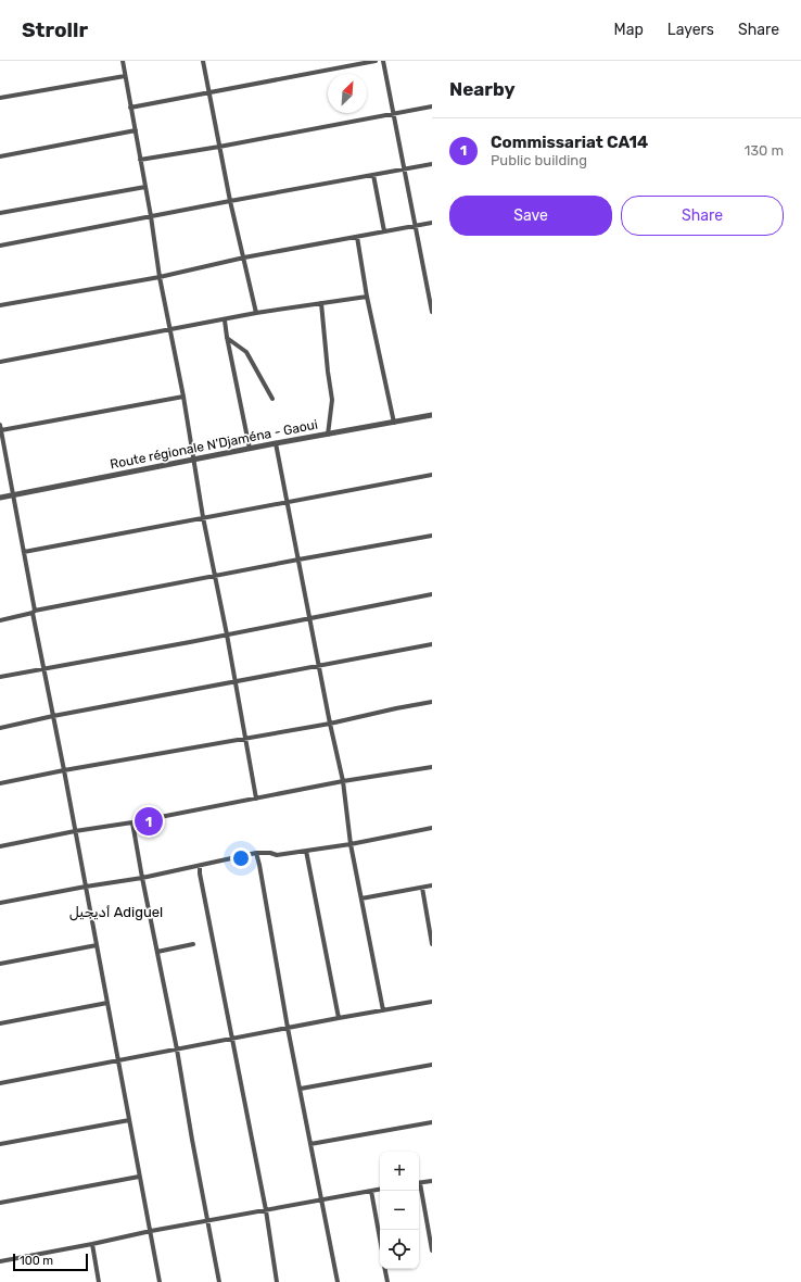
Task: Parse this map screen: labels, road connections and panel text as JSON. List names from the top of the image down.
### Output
{
  "streets": {
    "street": ["Route régionale N'Djaména - Gaoui"]
  },
  "districts": ["أديجيل Adiguel"],
  "scale_bar": "100 m",
  "north": "top right",
  "page": {
    "header": "Strollr",
    "nav": ["Map", "Layers", "Share"],
    "heading": "Nearby",
    "list": [
      {
        "mark": "1",
        "name": "Commissariat CA14",
        "note": "Public building",
        "value": "130 m"
      }
    ],
    "buttons": ["Save", "Share"],
    "pins": "1",
    "map_buttons": ["+", "−"],
    "scale": "100 m"
  }
}
